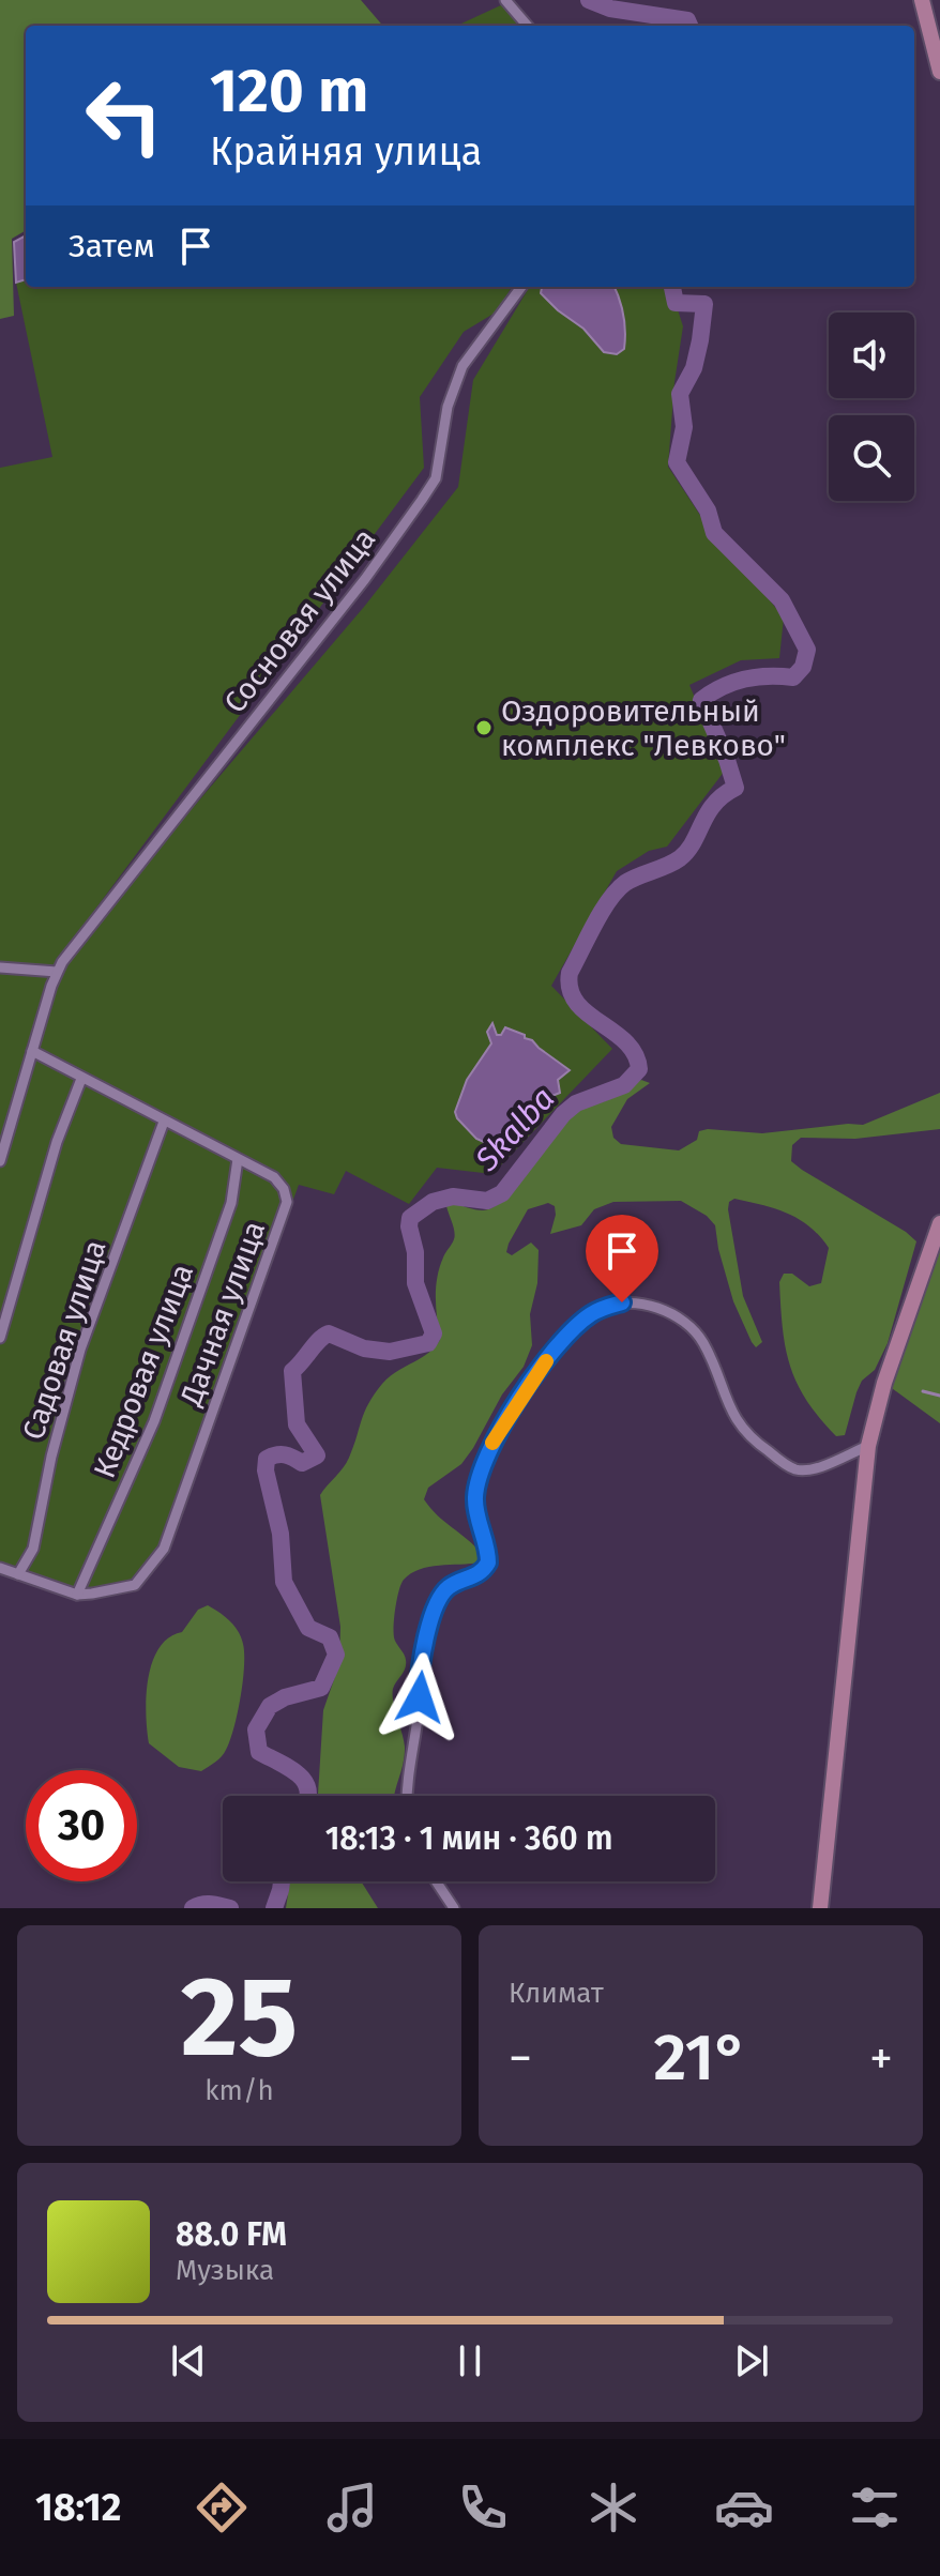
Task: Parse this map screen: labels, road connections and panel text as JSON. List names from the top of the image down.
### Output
{
  "streets": {
    "street": [
      "Сосновая улица",
      "Дачная улица",
      "Садовая улица",
      "Кедровая улица"
    ]
  },
  "crossings": [
    ["Дачная улица", "Садовая улица"],
    ["Дачная улица", "Кедровая улица"]
  ],
  "water": ["Skalba"],
  "places": ["Оздоровительный комплекс \"Левково\""],
  "page": {
    "turn": ["120 m", "Крайняя улица"],
    "then": "Затем",
    "limit": "30",
    "trip": "18:13 · 1 мин · 360 m",
    "tile": [
      ["25", "km/h"],
      "Климат"
    ],
    "heat": ["−", "21°", "+"],
    "song": ["88.0 FM", "Музыка"],
    "tabs": "18:12"
  }
}
